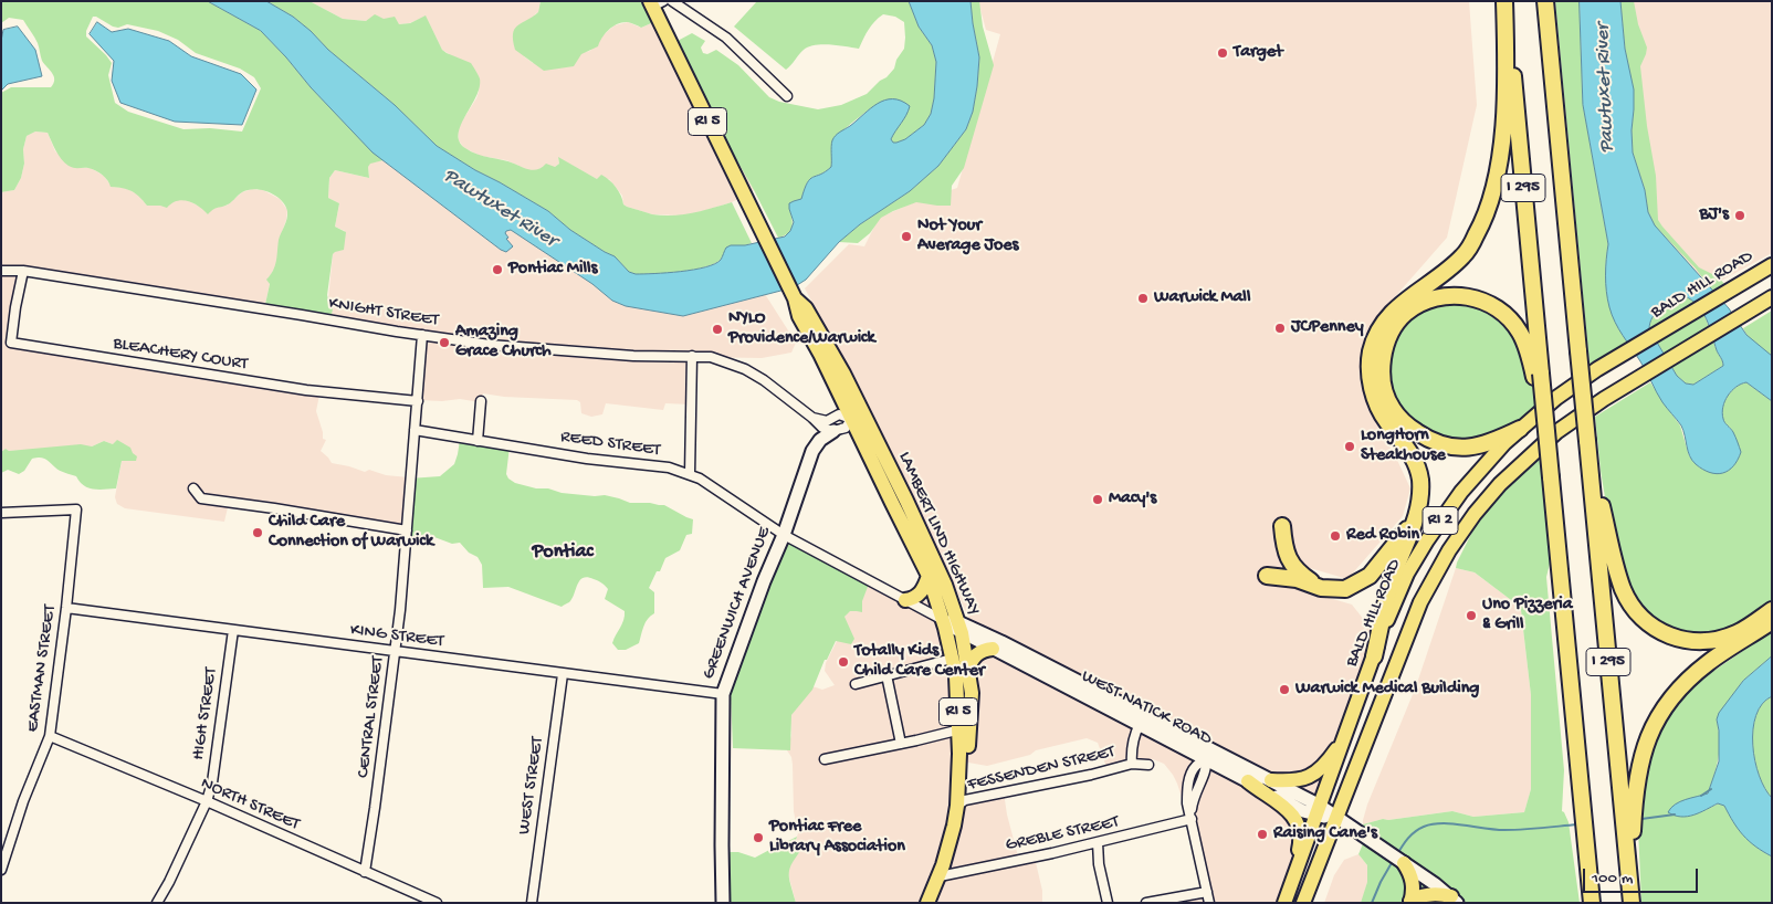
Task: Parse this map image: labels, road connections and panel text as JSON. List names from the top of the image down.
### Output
{
  "streets": {
    "highway": ["I 295"],
    "main road": [
      "RI 5",
      "BALD HILL ROAD",
      "RI 2",
      "LAMBERT LIND HIGHWAY",
      "GREENWICH AVENUE",
      "WEST NATICK ROAD"
    ],
    "street": [
      "KNIGHT STREET",
      "BLEACHERY COURT",
      "REED STREET",
      "KING STREET",
      "EASTMAN STREET",
      "HIGH STREET",
      "CENTRAL STREET",
      "FESSENDEN STREET",
      "WEST STREET",
      "NORTH STREET",
      "GREBLE STREET"
    ]
  },
  "crossings": [
    ["BALD HILL ROAD", "WEST NATICK ROAD"],
    ["KNIGHT STREET", "BLEACHERY COURT"],
    ["KNIGHT STREET", "GREENWICH AVENUE"],
    ["KNIGHT STREET", "CENTRAL STREET"],
    ["BLEACHERY COURT", "CENTRAL STREET"],
    ["REED STREET", "GREENWICH AVENUE"],
    ["REED STREET", "WEST NATICK ROAD"],
    ["REED STREET", "CENTRAL STREET"],
    ["RI 2", "WEST NATICK ROAD"],
    ["LAMBERT LIND HIGHWAY", "WEST NATICK ROAD"],
    ["LAMBERT LIND HIGHWAY", "FESSENDEN STREET"],
    ["LAMBERT LIND HIGHWAY", "GREBLE STREET"],
    ["GREENWICH AVENUE", "KING STREET"],
    ["GREENWICH AVENUE", "WEST NATICK ROAD"],
    ["KING STREET", "EASTMAN STREET"],
    ["KING STREET", "HIGH STREET"],
    ["KING STREET", "CENTRAL STREET"],
    ["KING STREET", "WEST STREET"],
    ["EASTMAN STREET", "NORTH STREET"],
    ["WEST NATICK ROAD", "FESSENDEN STREET"],
    ["HIGH STREET", "NORTH STREET"],
    ["CENTRAL STREET", "NORTH STREET"]
  ],
  "districts": ["Pontiac"],
  "water": ["Pawtuxet River"],
  "places": [
    "Target",
    "BJ's",
    "Not Your Average Joes",
    "Pontiac Mills",
    "Warwick Mall",
    "JCPenney",
    "NYLO Providence/Warwick",
    "Amazing Grace Church",
    "LongHorn Steakhouse",
    "Macy's",
    "Child Care Connection of Warwick",
    "Red Robin",
    "Uno Pizzeria & Grill",
    "Totally Kids Child Care Center",
    "Warwick Medical Building",
    "Raising Cane's",
    "Pontiac Free Library Association"
  ],
  "scale_bar": "100 m"
}
